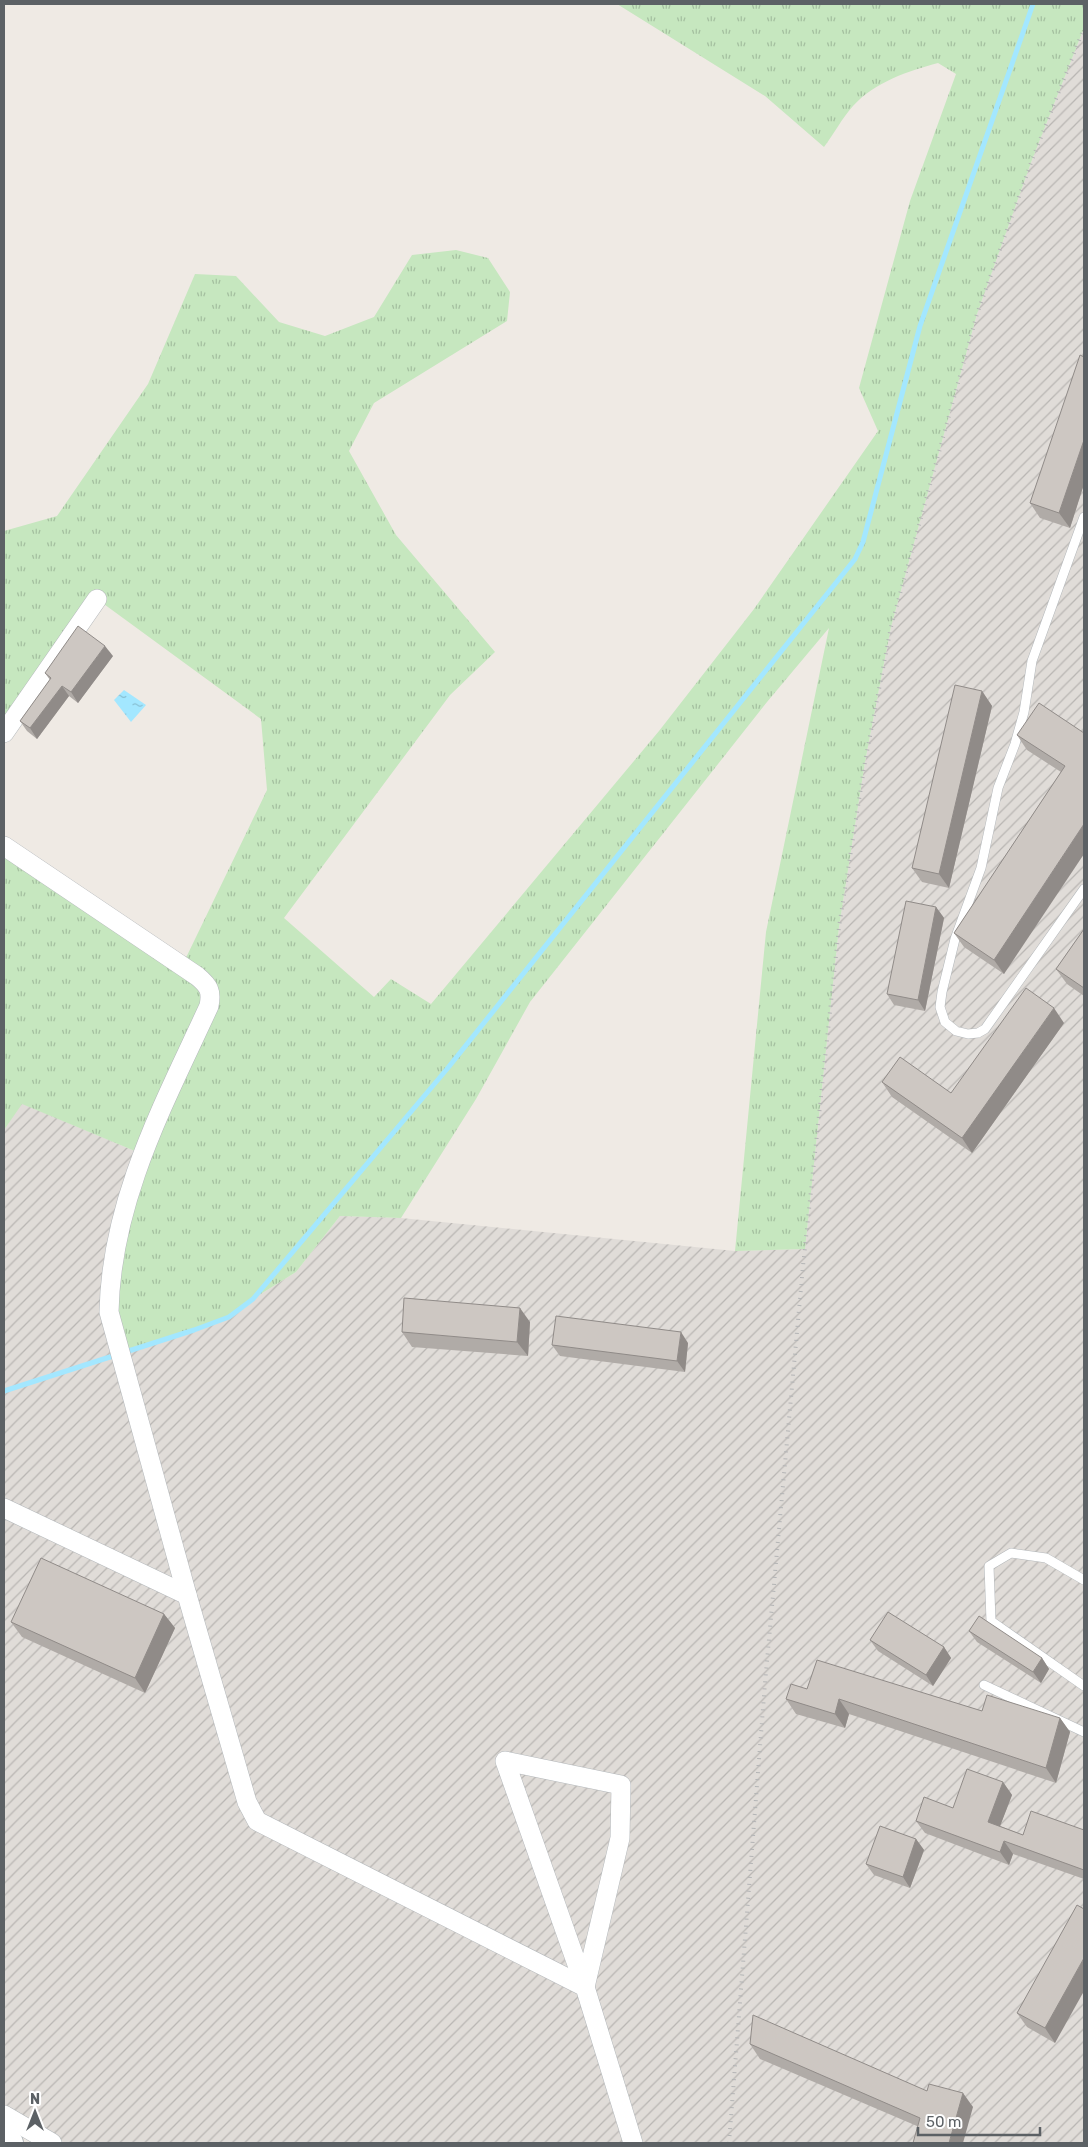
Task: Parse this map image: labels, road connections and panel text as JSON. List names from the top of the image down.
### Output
{
  "scale_bar": "50 m",
  "north": "top"
}
